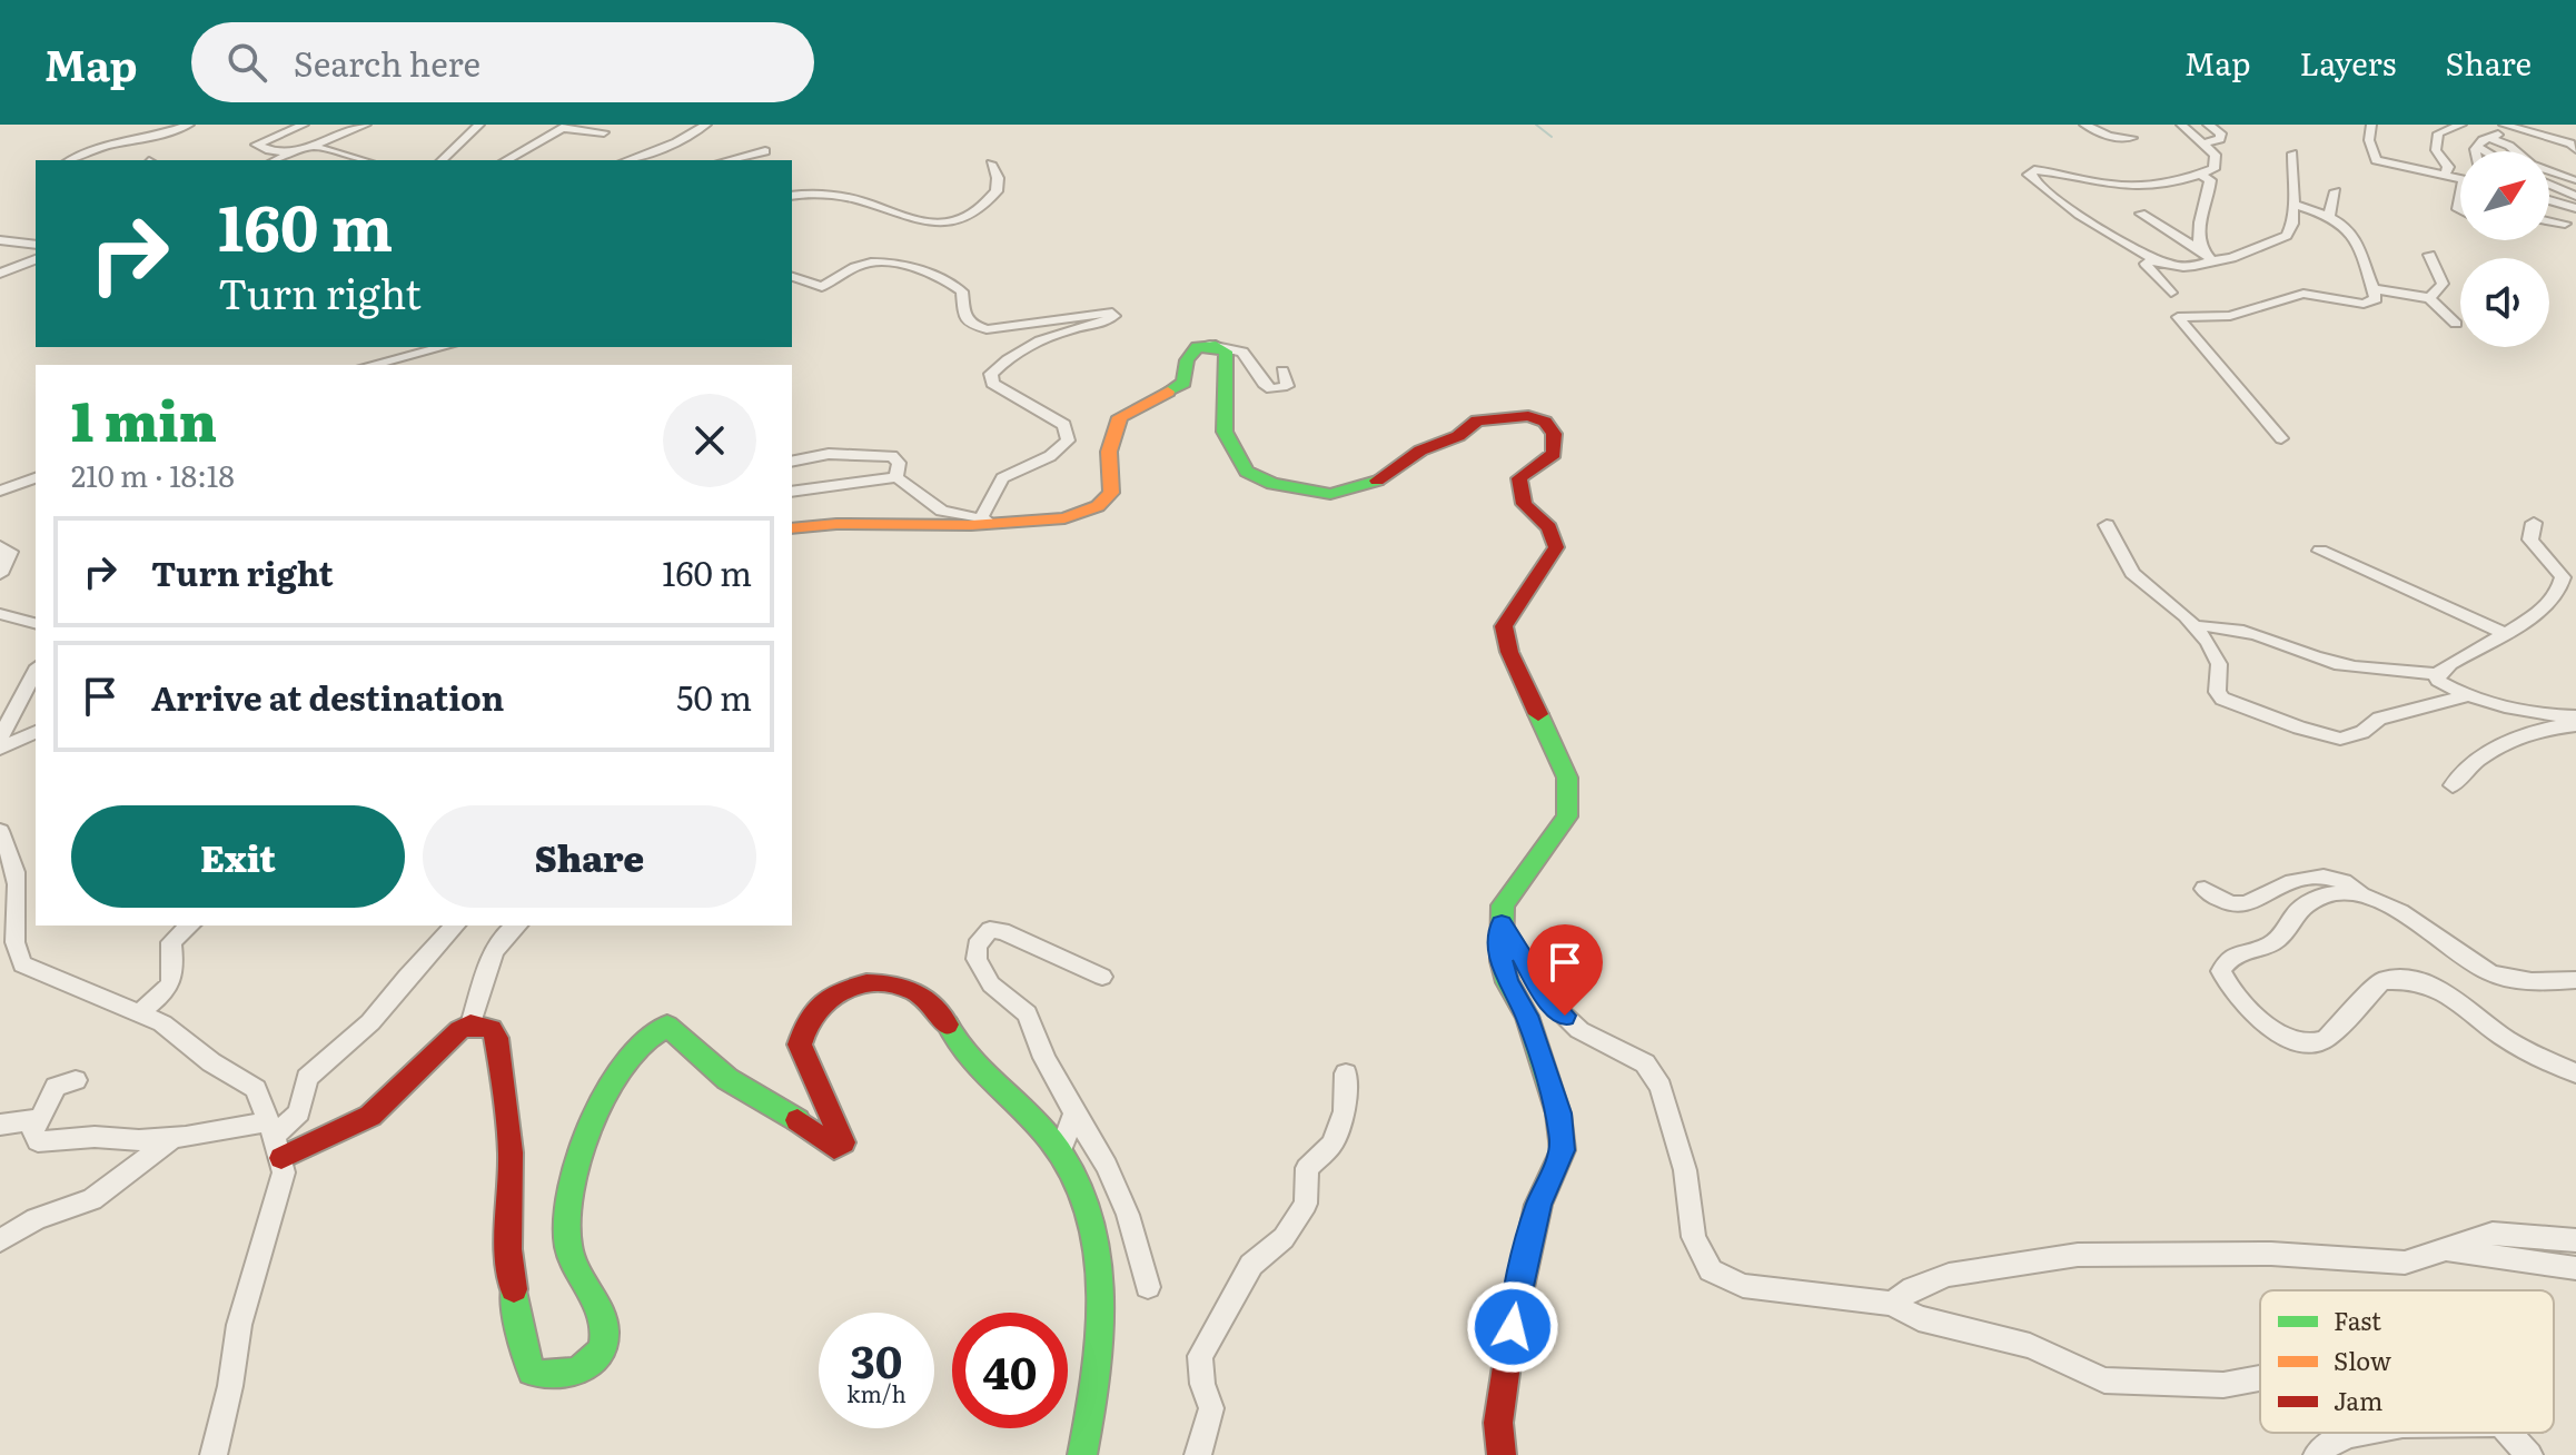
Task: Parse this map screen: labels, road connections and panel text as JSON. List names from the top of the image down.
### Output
{
  "legend": ["Fast", "Slow", "Jam"],
  "north": "top right",
  "page": {
    "header": "Map",
    "search": "Search here",
    "nav": ["Map", "Layers", "Share"],
    "turn": ["160 m", "Turn right"],
    "heading": ["1 min", "210 m · 18:18"],
    "list": [
      {
        "name": "Turn right",
        "value": "160 m"
      },
      {
        "name": "Arrive at destination",
        "value": "50 m"
      }
    ],
    "buttons": ["Exit", "Share"],
    "speed": "30 km/h",
    "limit": "40"
  }
}
